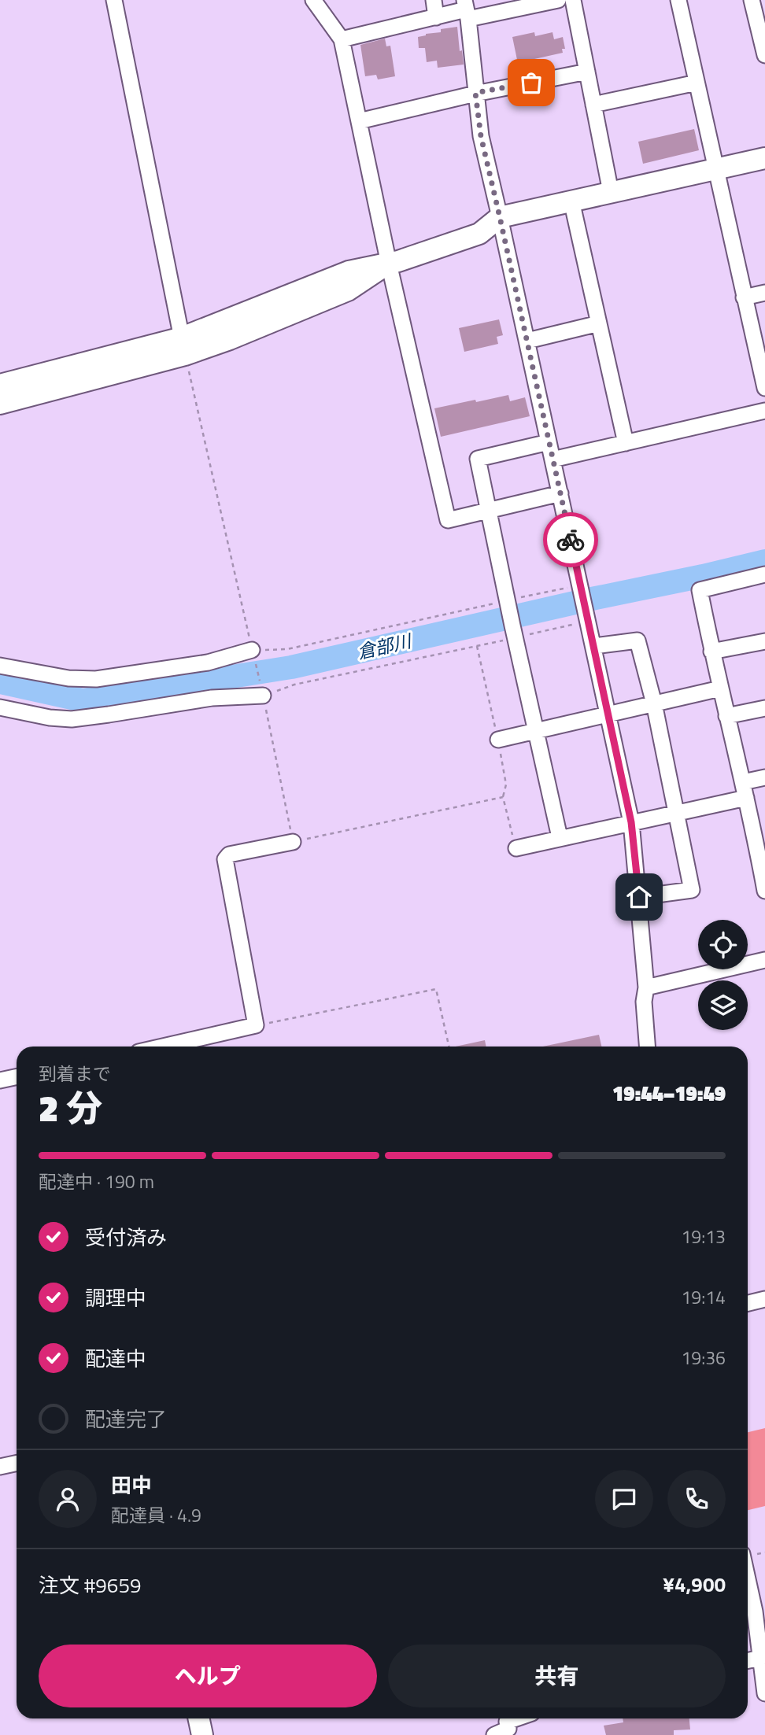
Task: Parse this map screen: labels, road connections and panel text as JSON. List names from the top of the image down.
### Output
{
  "water": ["倉部川"],
  "page": {
    "heading": ["2 分", "到着まで", "19:44–19:49"],
    "panel": [
      "田中",
      "配達員 · 4.9",
      "注文 #9659",
      "¥4,900"
    ],
    "bar": "配達中 · 190 m",
    "list": [
      ["受付済み", "19:13"],
      ["調理中", "19:14"],
      ["配達中", "19:36"],
      "配達完了"
    ],
    "buttons": ["ヘルプ", "共有"]
  }
}
